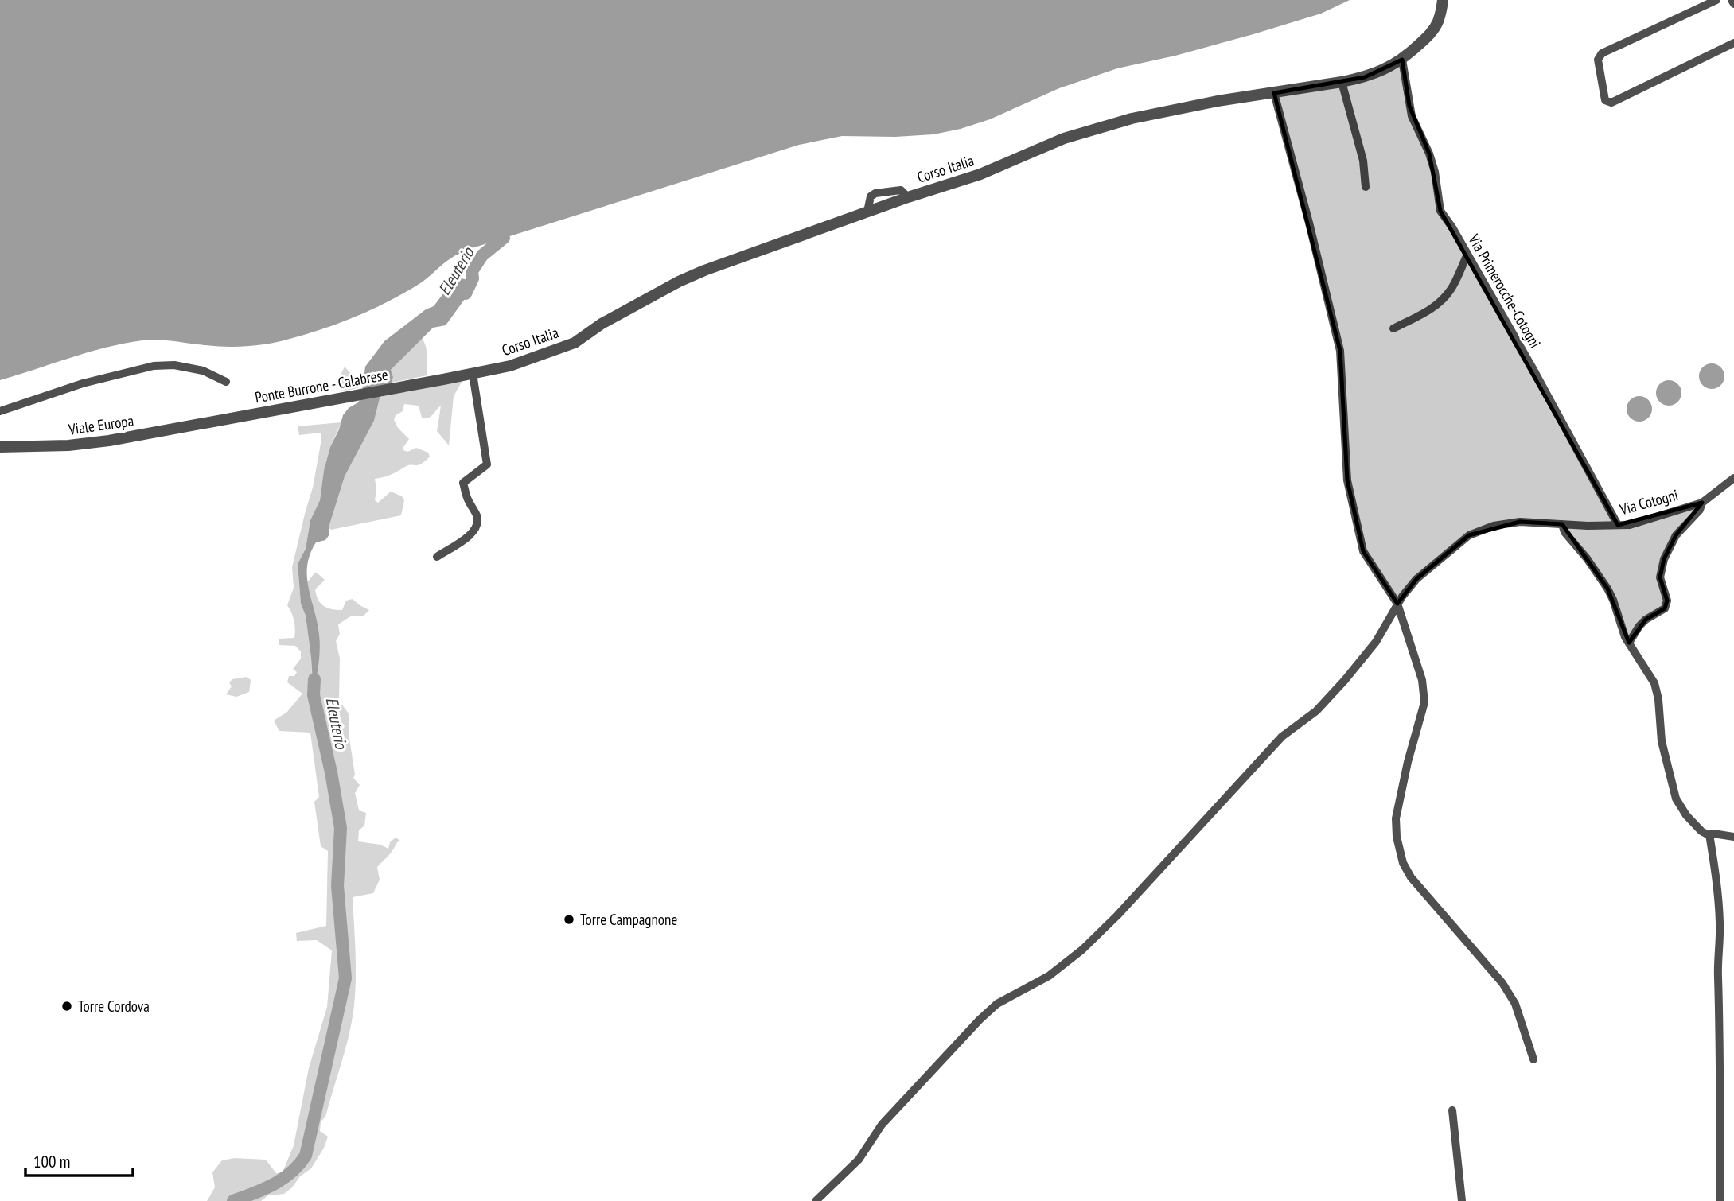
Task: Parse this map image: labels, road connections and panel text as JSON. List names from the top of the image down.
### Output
{
  "streets": {
    "street": [
      "Corso Italia",
      "Via Primerocche-Cotogni",
      "Ponte Burrone - Calabrese",
      "Viale Europa",
      "Via Cotogni"
    ]
  },
  "crossings": [
    ["Corso Italia", "Via Primerocche-Cotogni"],
    ["Corso Italia", "Ponte Burrone - Calabrese"],
    ["Via Primerocche-Cotogni", "Via Cotogni"],
    ["Ponte Burrone - Calabrese", "Viale Europa"]
  ],
  "water": ["Eleuterio"],
  "places": ["Torre Campagnone", "Torre Cordova"],
  "scale_bar": "100 m"
}
